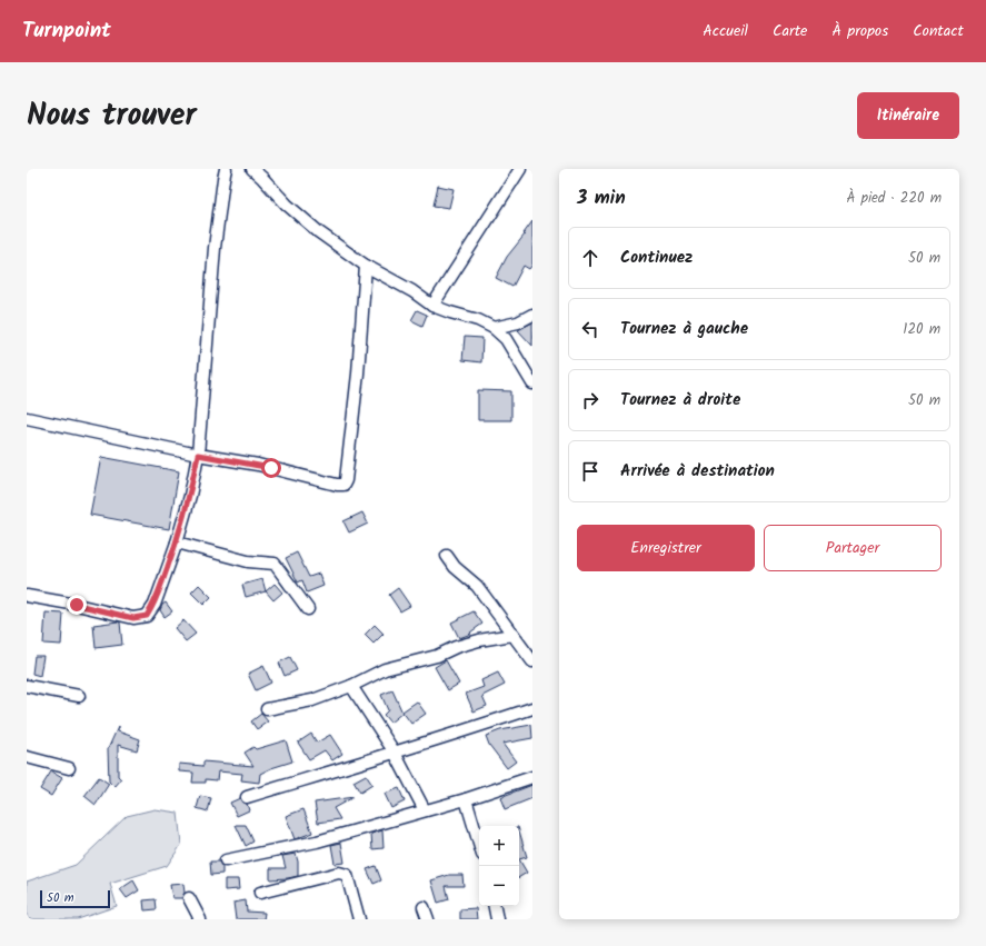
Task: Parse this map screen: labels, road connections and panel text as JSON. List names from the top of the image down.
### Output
{
  "scale_bar": "50 m",
  "page": {
    "header": "Turnpoint",
    "nav": [
      "Accueil",
      "Carte",
      "À propos",
      "Contact"
    ],
    "title": "Nous trouver",
    "buttons": [
      "Itinéraire",
      ["Enregistrer", "Partager"]
    ],
    "heading": ["3 min", "À pied · 220 m"],
    "list": [
      ["Continuez", "50 m"],
      ["Tournez à gauche", "120 m"],
      ["Tournez à droite", "50 m"],
      "Arrivée à destination"
    ],
    "map_buttons": ["+", "−"],
    "scale": "50 m"
  }
}
